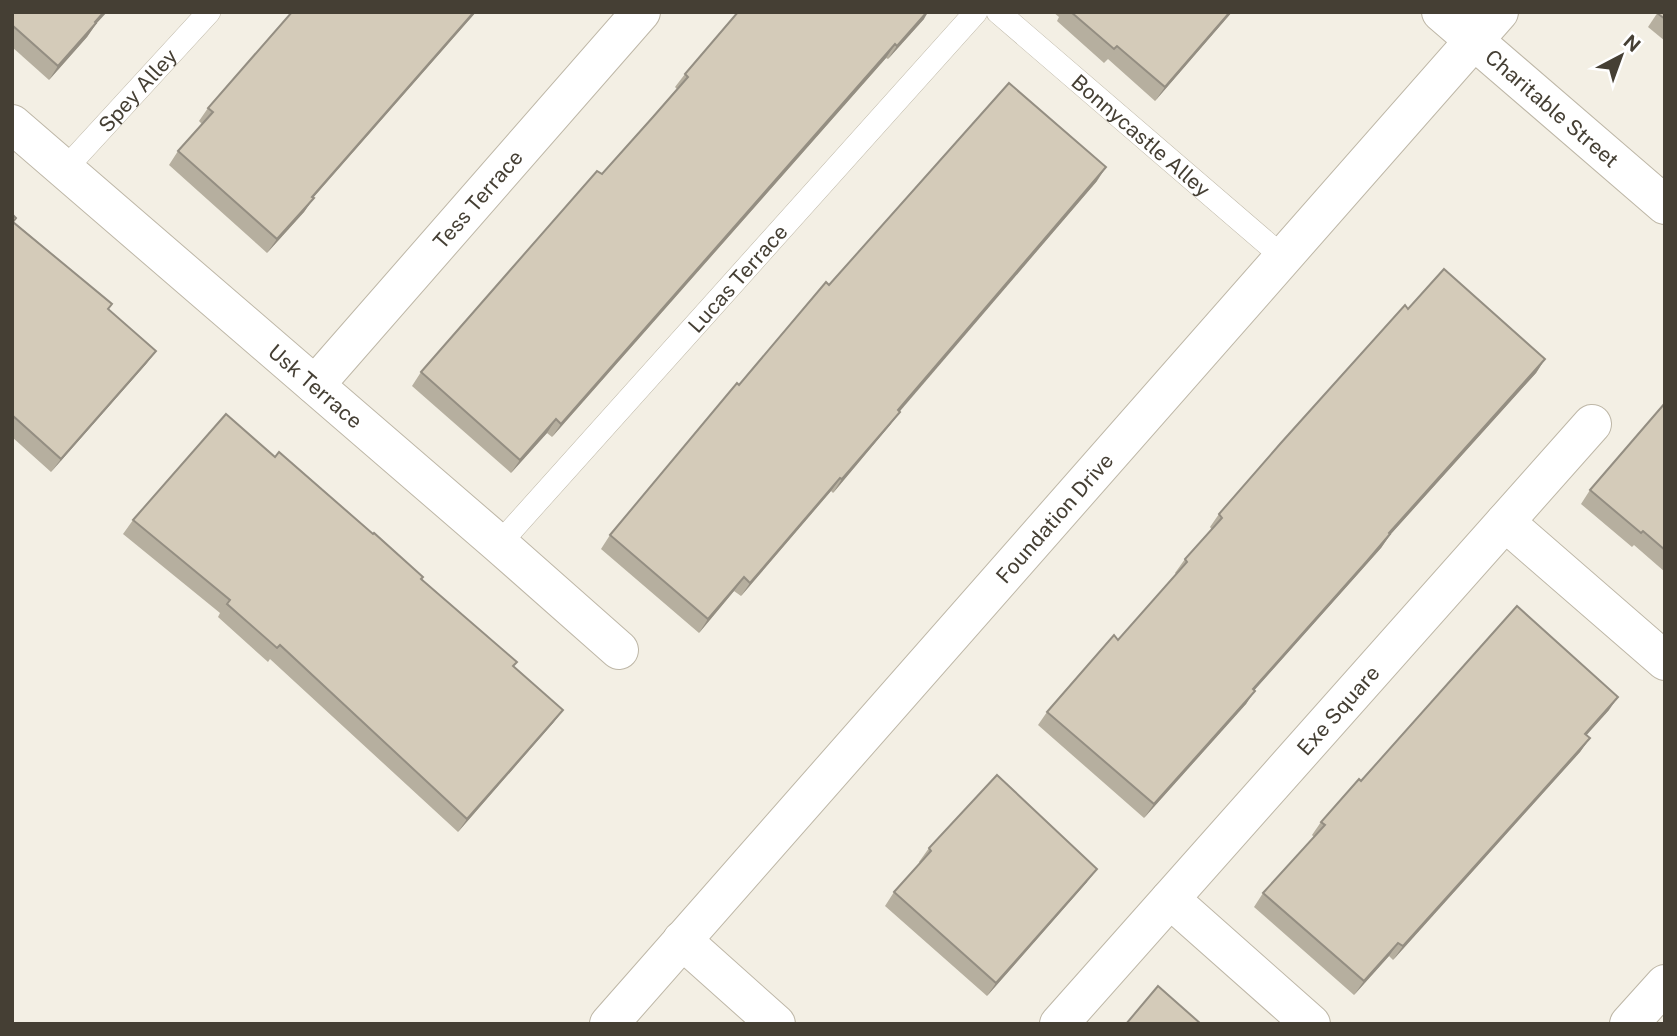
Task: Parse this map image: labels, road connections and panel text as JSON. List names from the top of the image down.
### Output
{
  "streets": {
    "street": [
      "Charitable Street",
      "Tess Terrace",
      "Usk Terrace",
      "Foundation Drive",
      "Exe Square"
    ],
    "lane": ["Spey Alley", "Bonnycastle Alley", "Lucas Terrace"]
  },
  "crossings": [
    ["Spey Alley", "Usk Terrace"],
    ["Charitable Street", "Foundation Drive"],
    ["Bonnycastle Alley", "Foundation Drive"],
    ["Tess Terrace", "Usk Terrace"],
    ["Lucas Terrace", "Usk Terrace"]
  ],
  "north": "top right"
}
